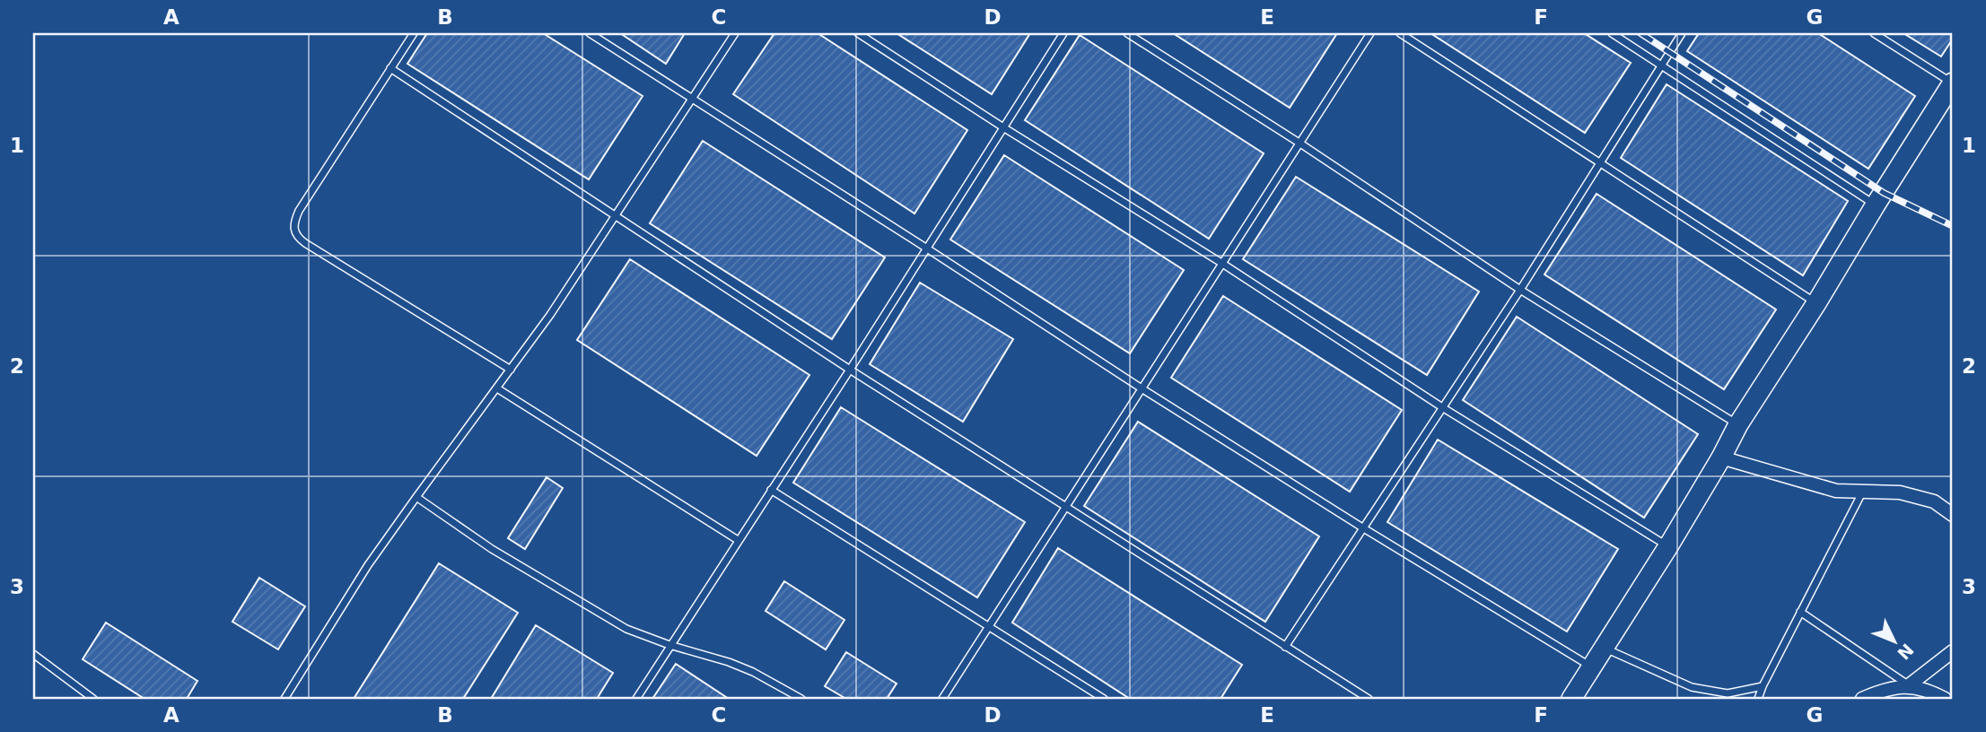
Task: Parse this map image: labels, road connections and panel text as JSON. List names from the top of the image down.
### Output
{
  "north": "bottom right",
  "grid": {
    "columns": [
      "A",
      "B",
      "C",
      "D",
      "E",
      "F",
      "G"
    ],
    "rows": ["1", "2", "3"]
  }
}
